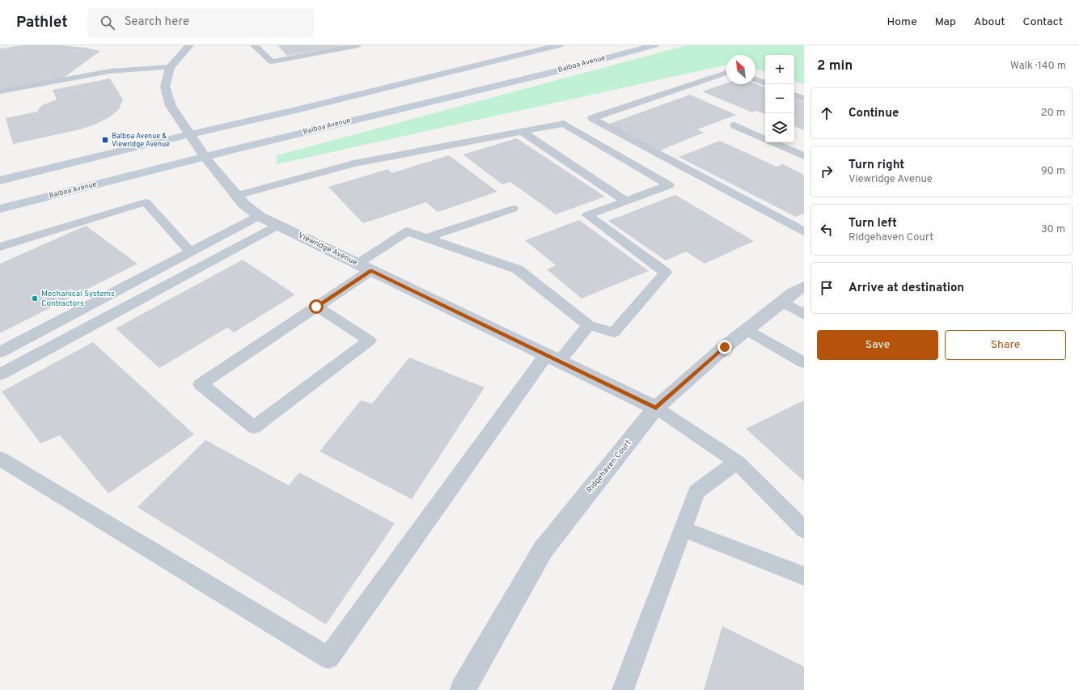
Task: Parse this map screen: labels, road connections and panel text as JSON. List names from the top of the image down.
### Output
{
  "streets": {
    "main road": ["Balboa Avenue"],
    "street": ["Viewridge Avenue", "Ridgehaven Court"]
  },
  "crossings": [
    ["Balboa Avenue", "Viewridge Avenue"],
    ["Viewridge Avenue", "Ridgehaven Court"]
  ],
  "places": {
    "transit": ["Balboa Avenue & Viewridge Avenue"],
    "other": ["Mechanical Systems Contractors"]
  },
  "north": "top left",
  "page": {
    "header": "Pathlet",
    "search": "Search here",
    "nav": [
      "Home",
      "Map",
      "About",
      "Contact"
    ],
    "heading": ["2 min", "Walk · 140 m"],
    "map_buttons": ["+", "−"],
    "list": [
      ["Continue", "20 m"],
      ["Turn right", "Viewridge Avenue", "90 m"],
      ["Turn left", "Ridgehaven Court", "30 m"],
      "Arrive at destination"
    ],
    "buttons": ["Save", "Share"]
  }
}
